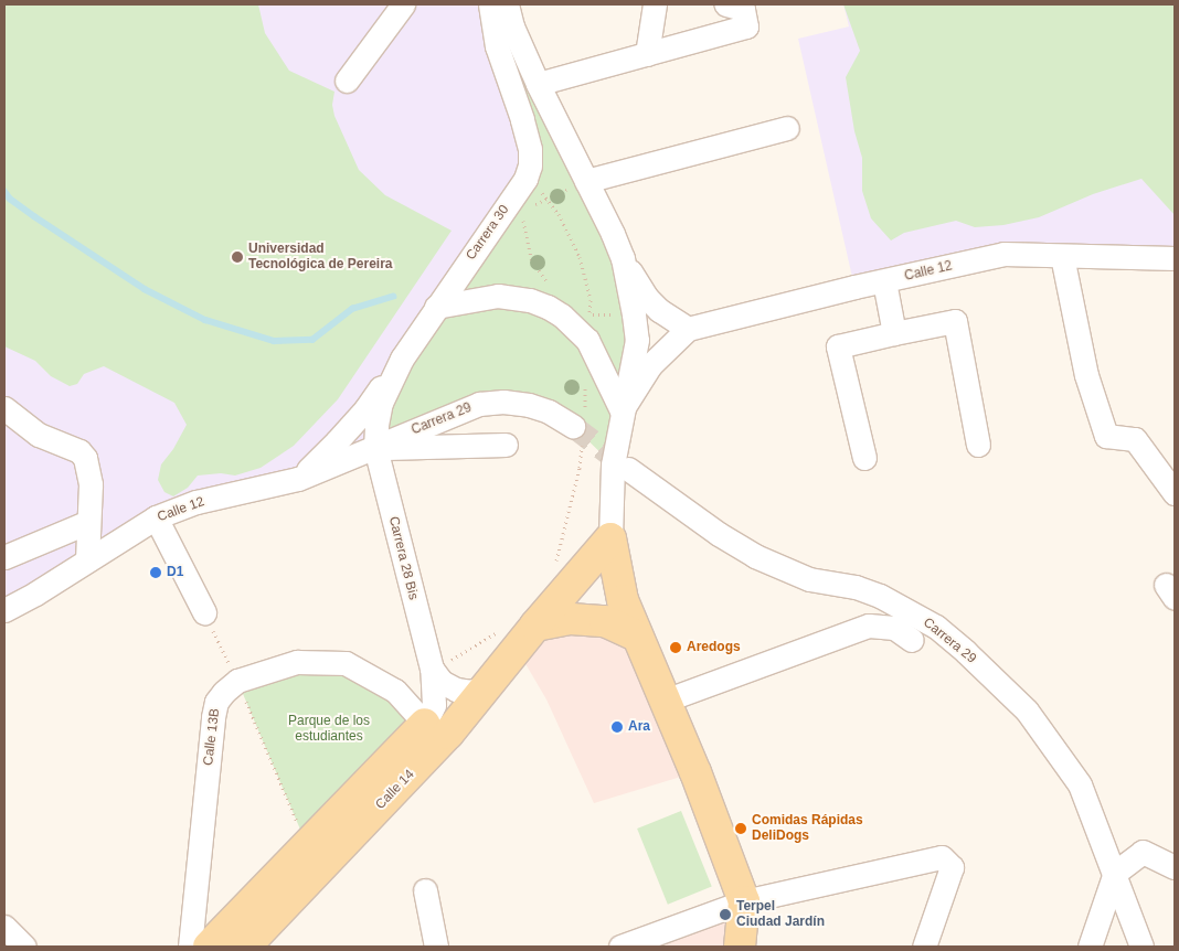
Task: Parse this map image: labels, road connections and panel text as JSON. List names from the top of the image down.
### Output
{
  "streets": {
    "main road": ["Calle 14"],
    "street": [
      "Carrera 30",
      "Calle 12",
      "Carrera 29",
      "Carrera 28 Bis",
      "Calle 13B"
    ]
  },
  "crossings": [
    ["Carrera 30", "Calle 12"],
    ["Carrera 30", "Carrera 29"],
    ["Carrera 30", "Carrera 28 Bis"],
    ["Calle 12", "Carrera 29"],
    ["Calle 12", "Carrera 28 Bis"],
    ["Carrera 29", "Carrera 28 Bis"],
    ["Carrera 28 Bis", "Calle 13B"],
    ["Carrera 28 Bis", "Calle 14"],
    ["Calle 13B", "Calle 14"]
  ],
  "parks": ["Parque de los estudiantes"],
  "places": [
    "Universidad Tecnológica de Pereira",
    "D1",
    "Aredogs",
    "Ara",
    "Comidas Rápidas DeliDogs",
    "Terpel Ciudad Jardín"
  ]
}
